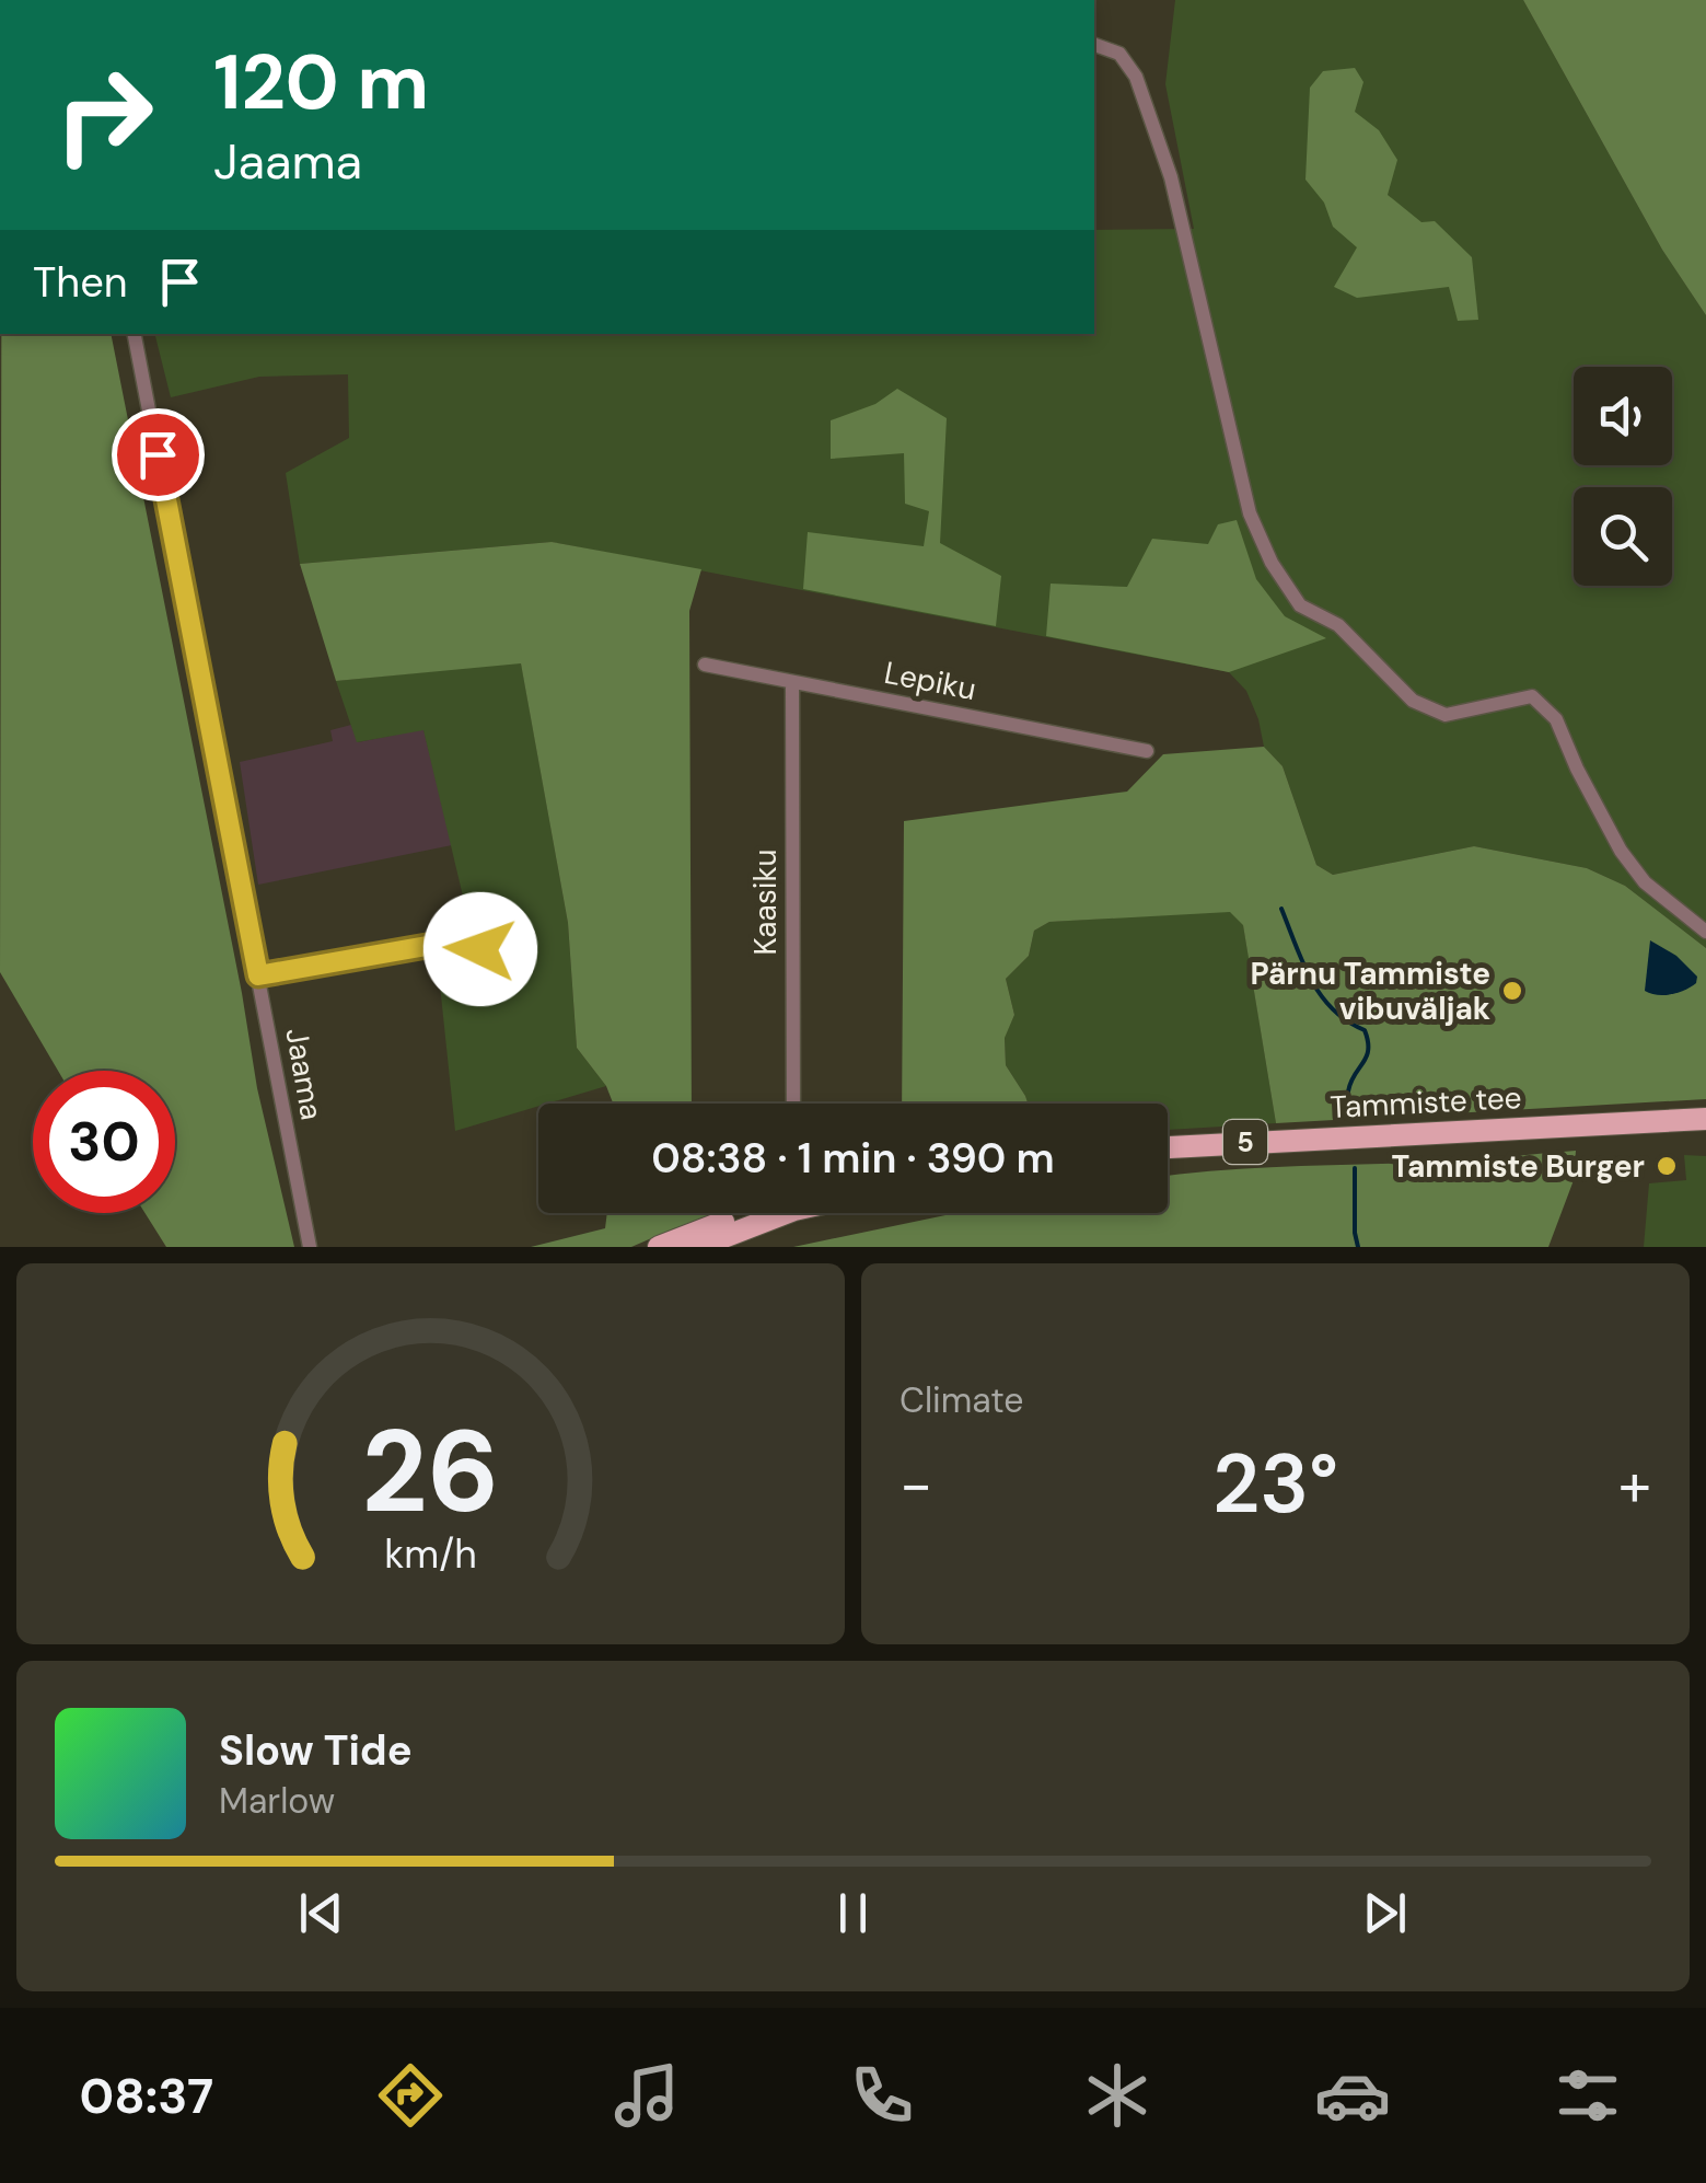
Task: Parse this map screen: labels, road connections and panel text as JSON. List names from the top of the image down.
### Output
{
  "streets": {
    "main road": ["Tammiste tee", "5"],
    "street": ["Lepiku", "Kaasiku", "Jaama"]
  },
  "crossings": [
    ["Lepiku", "Kaasiku"]
  ],
  "places": ["Pärnu Tammiste vibuväljak", "Tammiste Burger"],
  "page": {
    "turn": ["120 m", "Jaama"],
    "then": "Then",
    "limit": "30",
    "trip": "08:38 · 1 min · 390 m",
    "tile": "Climate",
    "heat": ["−", "23°", "+"],
    "song": ["Slow Tide", "Marlow"],
    "tabs": "08:37",
    "gauge": ["26", "km/h"]
  }
}
